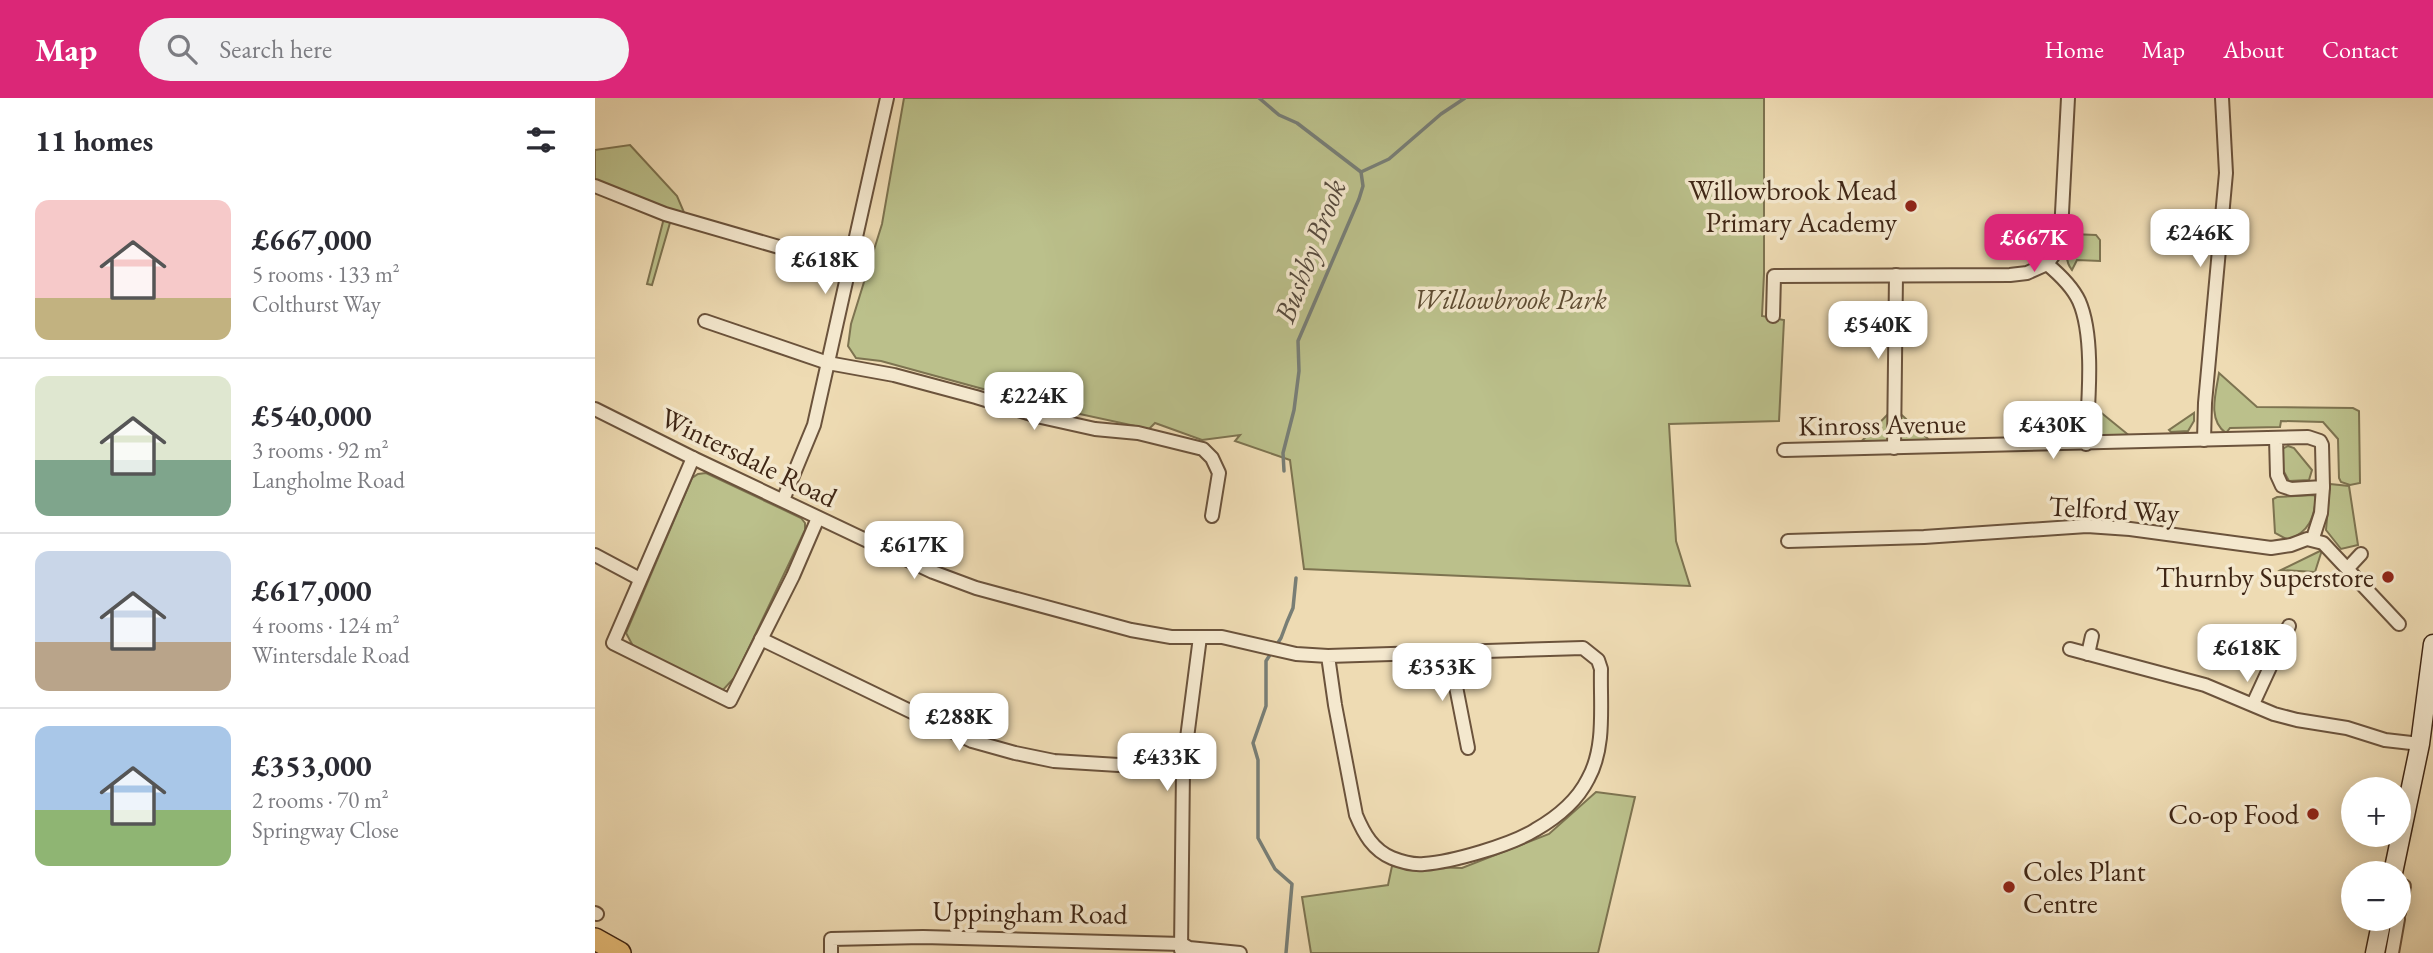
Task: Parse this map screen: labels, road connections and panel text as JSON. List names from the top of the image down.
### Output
{
  "streets": {
    "street": [
      "Kinross Avenue",
      "Wintersdale Road",
      "Telford Way",
      "Uppingham Road"
    ]
  },
  "crossings": [
    ["Kinross Avenue", "Telford Way"]
  ],
  "water": ["Bushby Brook"],
  "parks": ["Willowbrook Park"],
  "places": [
    "Willowbrook Mead Primary Academy",
    "Thurnby Superstore",
    "Co-op Food",
    "Coles Plant Centre"
  ],
  "page": {
    "header": "Map",
    "search": "Search here",
    "nav": [
      "Home",
      "Map",
      "About",
      "Contact"
    ],
    "heading": "11 homes",
    "list": [
      {
        "name": "£667,000",
        "note": "5 rooms · 133 m² · Colthurst Way"
      },
      {
        "name": "£540,000",
        "note": "3 rooms · 92 m² · Langholme Road"
      },
      {
        "name": "£617,000",
        "note": "4 rooms · 124 m² · Wintersdale Road"
      },
      {
        "name": "£353,000",
        "note": "2 rooms · 70 m² · Springway Close"
      }
    ],
    "price": [
      "£246K",
      "£667K",
      "£618K",
      "£540K",
      "£224K",
      "£430K",
      "£617K",
      "£618K",
      "£353K",
      "£288K",
      "£433K"
    ],
    "map_buttons": ["+", "−"]
  }
}
